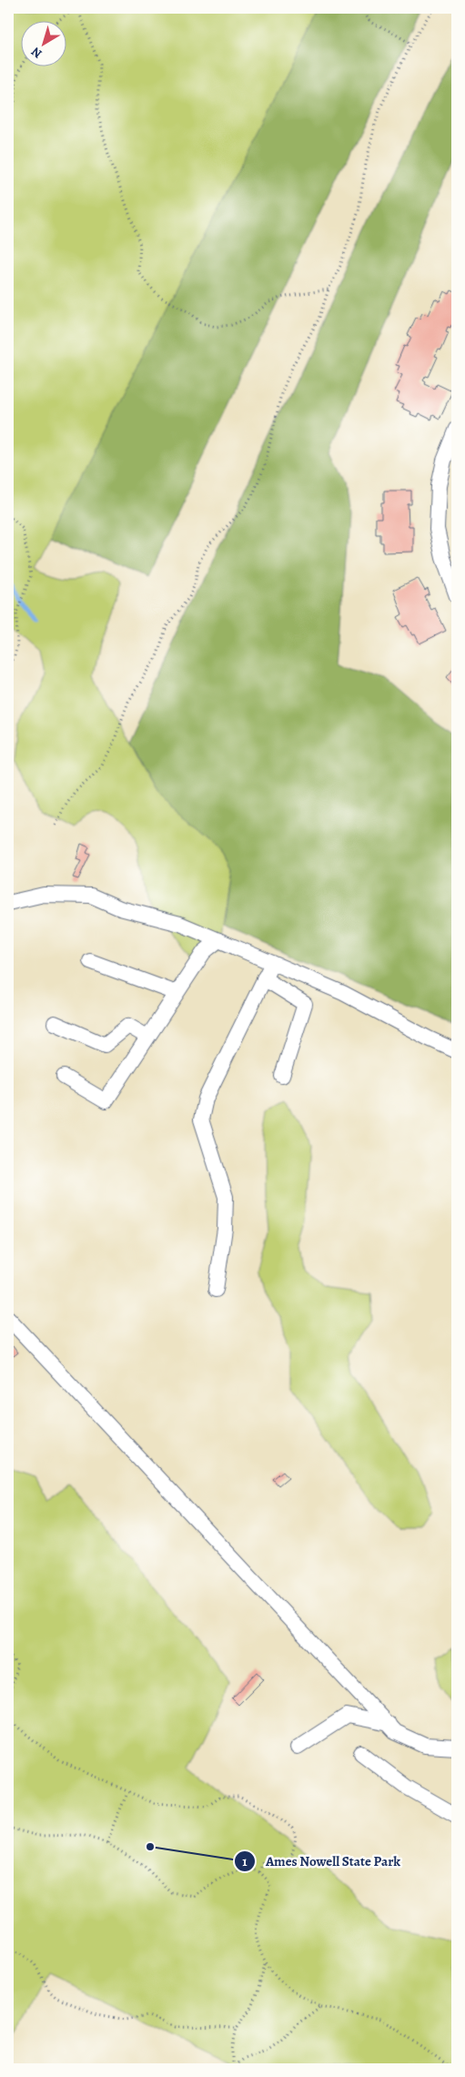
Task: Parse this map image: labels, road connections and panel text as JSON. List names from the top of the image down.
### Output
{
  "places": ["Ames Nowell State Park"],
  "north": "bottom left"
}
